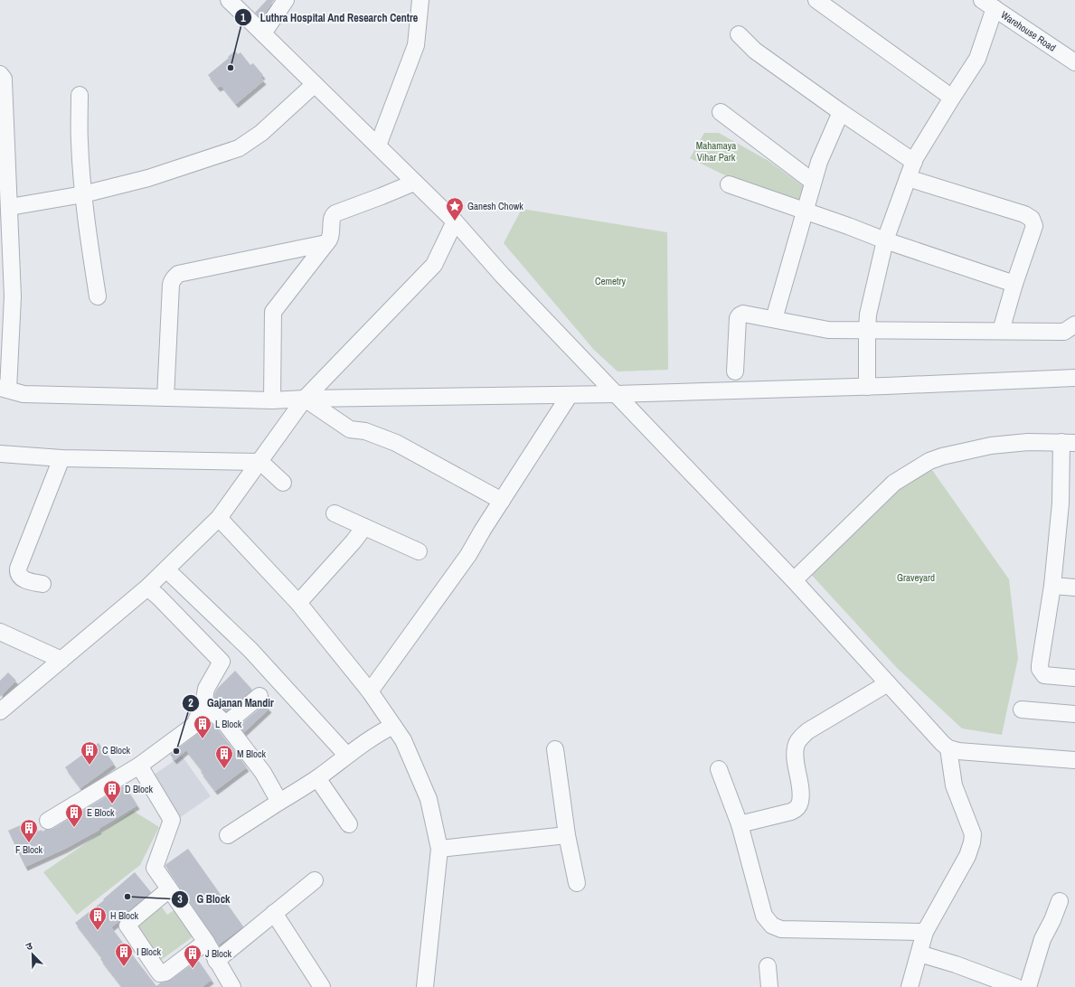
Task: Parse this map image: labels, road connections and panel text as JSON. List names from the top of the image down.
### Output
{
  "streets": {
    "street": ["Warehouse Road"]
  },
  "parks": ["Mahamaya Vihar Park", "Cemetry", "Graveyard"],
  "places": {
    "other": ["Luthra Hospital And Research Centre", "Gajanan Mandir", "G Block"],
    "place": ["Ganesh Chowk"],
    "building": [
      "L Block",
      "C Block",
      "M Block",
      "D Block",
      "E Block",
      "F Block",
      "H Block",
      "I Block",
      "J Block"
    ]
  },
  "north": "top left"
}
